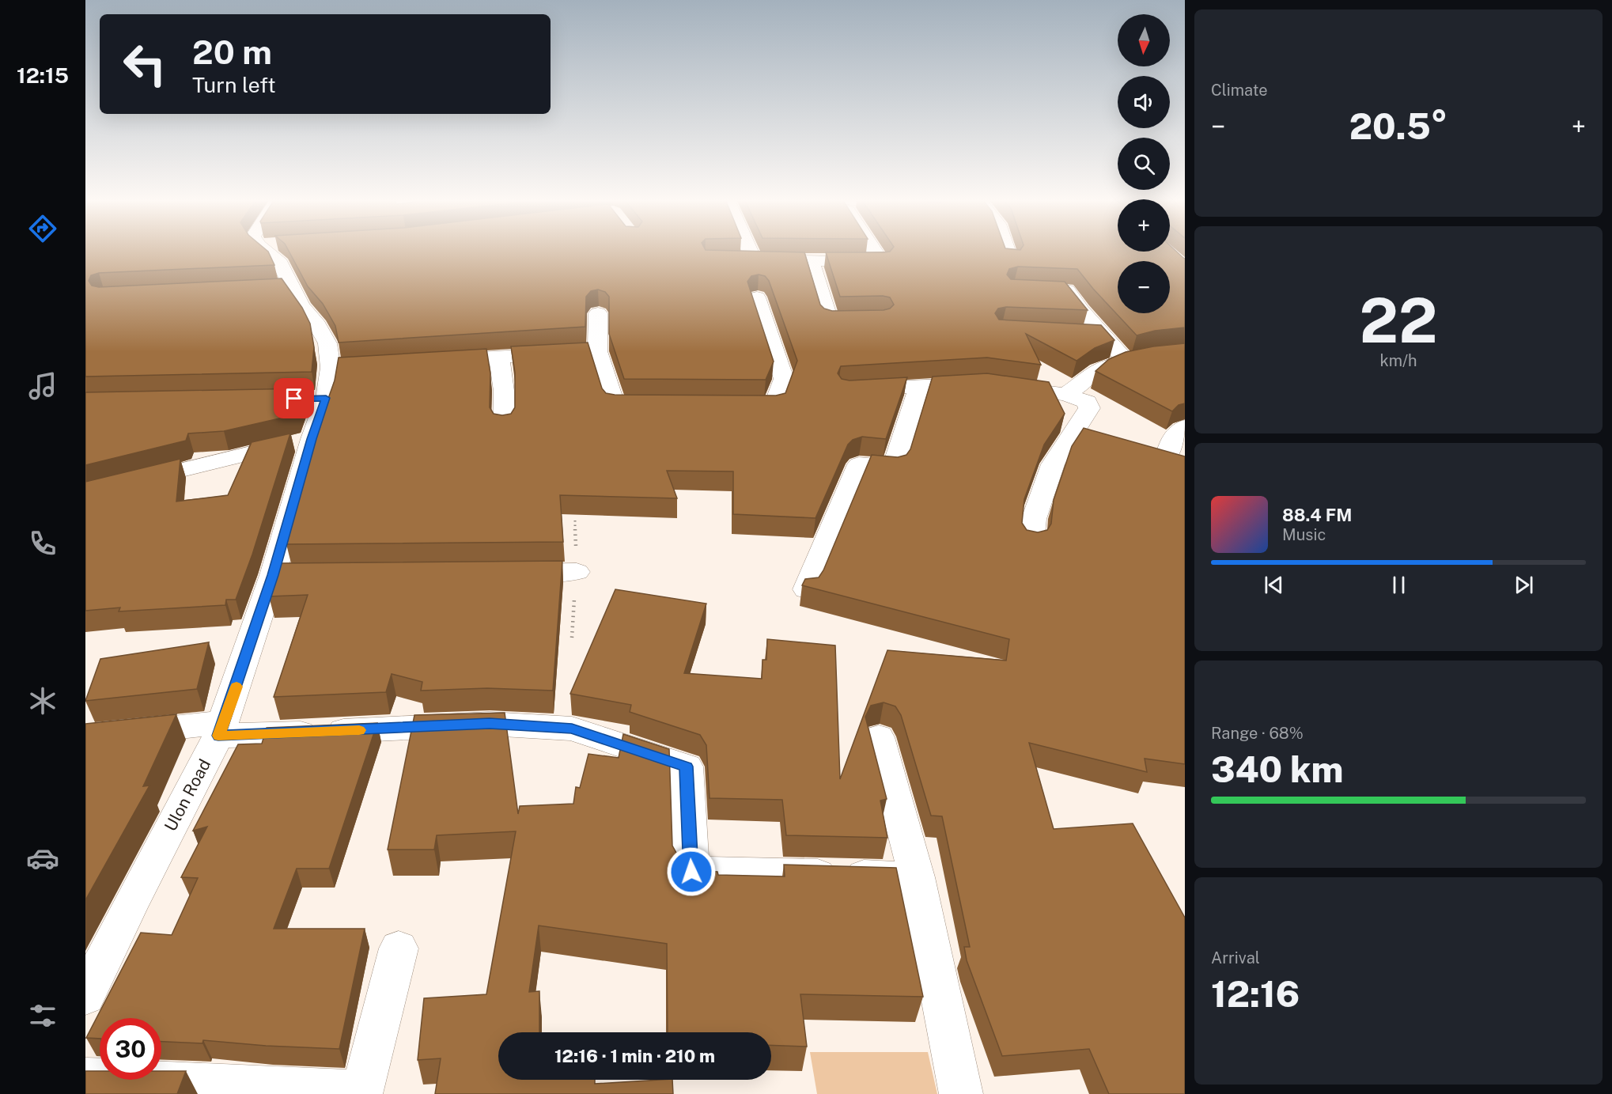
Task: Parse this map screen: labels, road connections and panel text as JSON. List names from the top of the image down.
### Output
{
  "streets": {
    "street": ["Ulon Road"]
  },
  "north": "bottom",
  "page": {
    "tabs": "12:15",
    "tile": [
      "Climate",
      ["22", "km/h"],
      ["Range · 68%", "340 km"],
      ["Arrival", "12:16"]
    ],
    "map_buttons": ["+", "−"],
    "turn": ["20 m", "Turn left"],
    "heat": ["−", "20.5°", "+"],
    "song": ["88.4 FM", "Music"],
    "limit": "30",
    "trip": "12:16 · 1 min · 210 m"
  }
}
